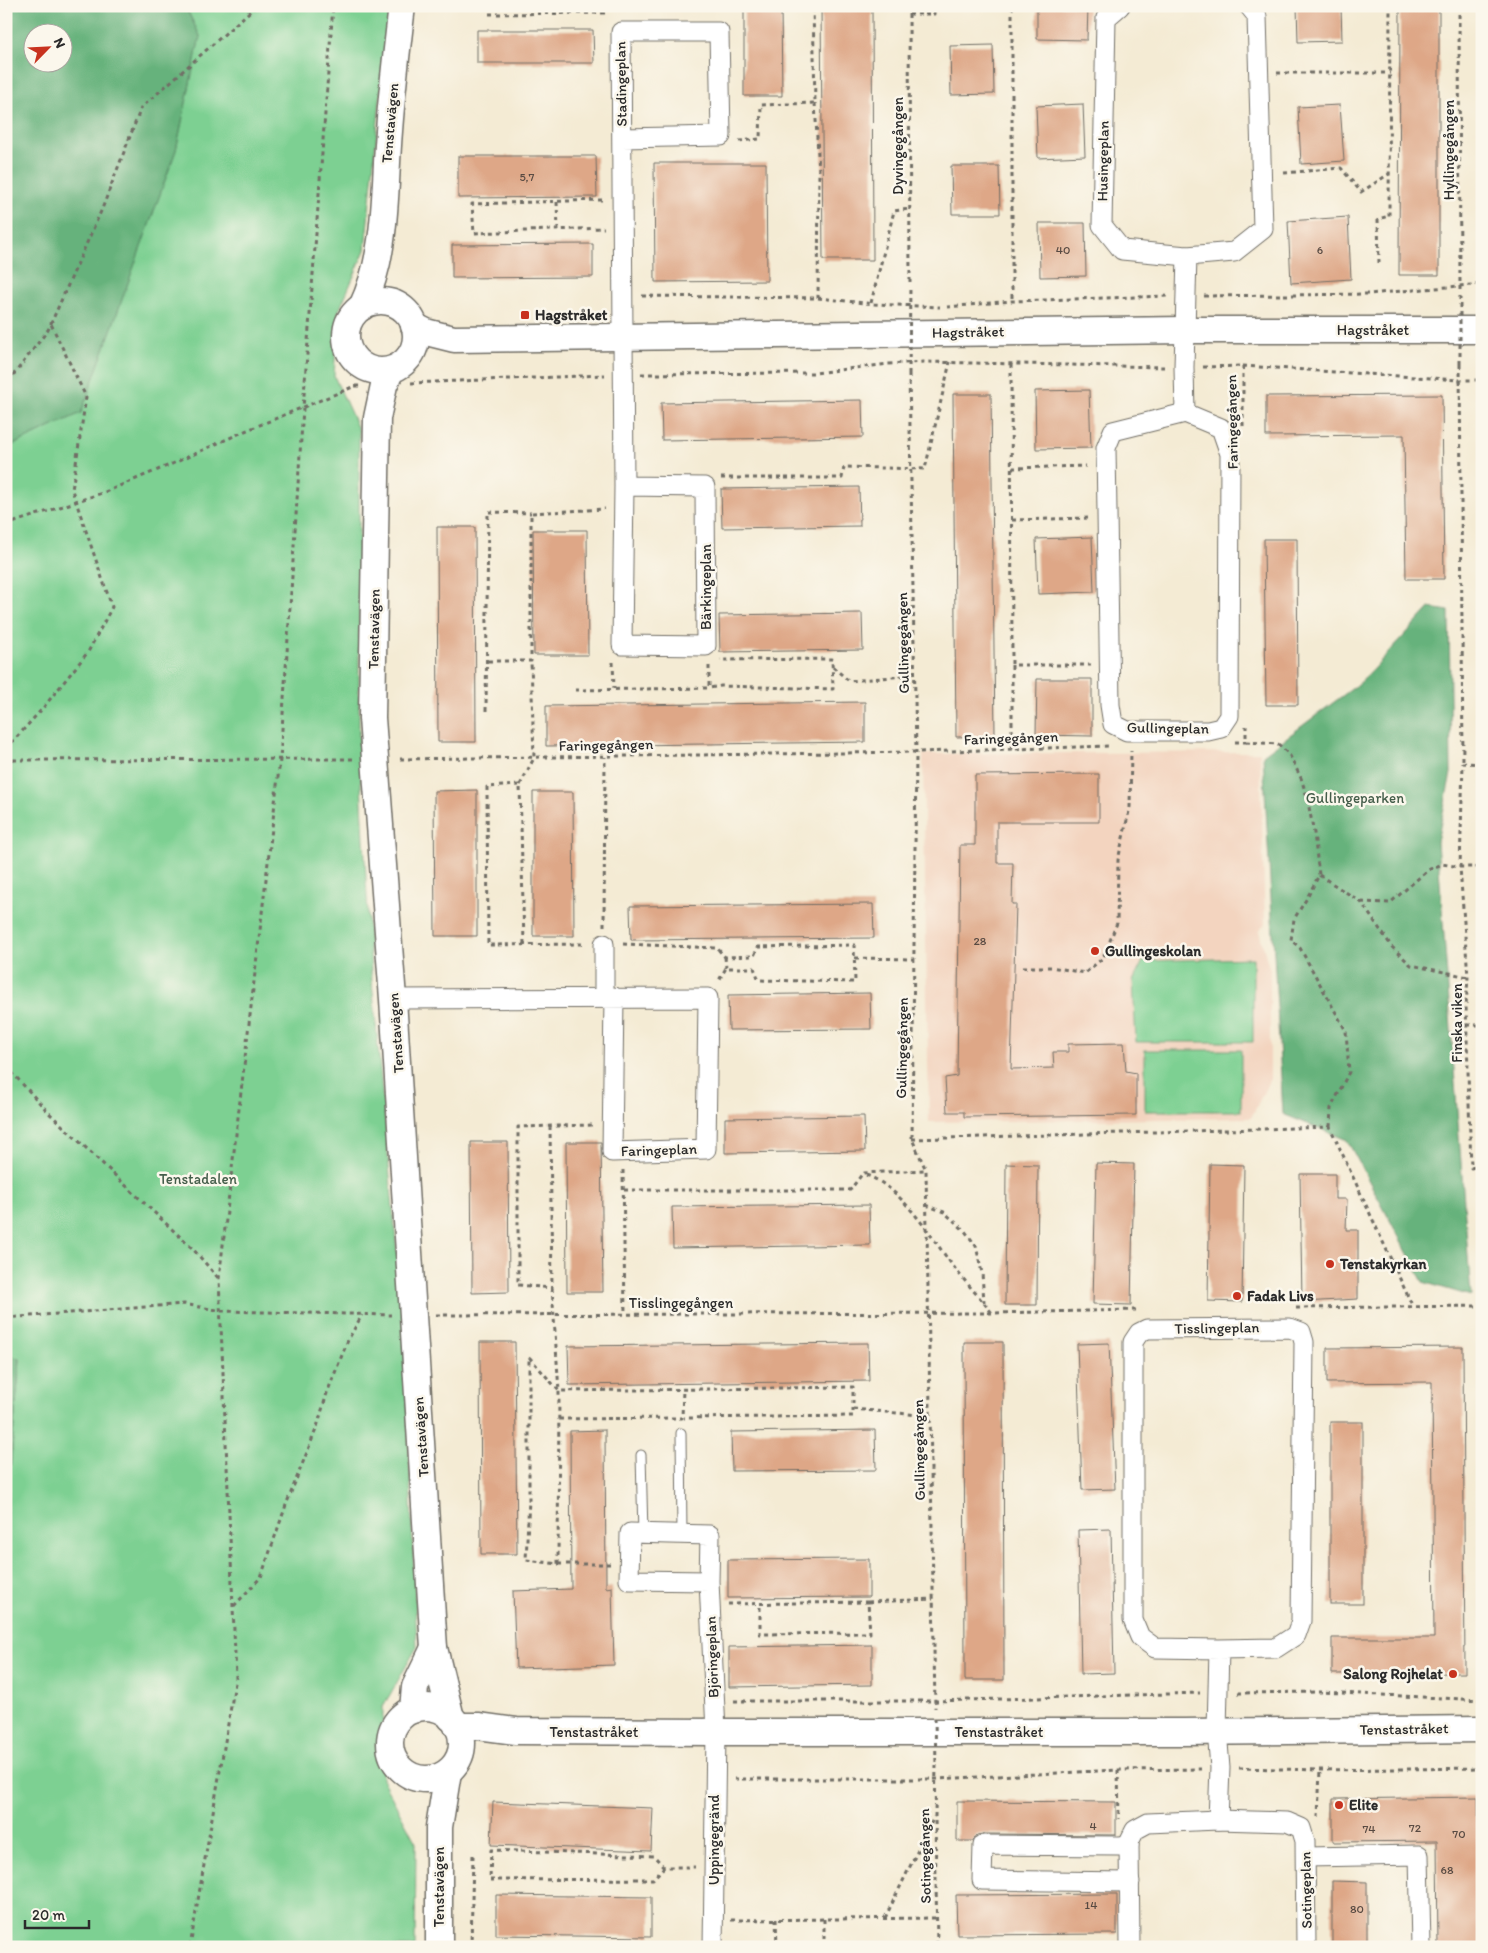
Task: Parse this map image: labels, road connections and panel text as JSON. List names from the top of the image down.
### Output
{
  "streets": {
    "street": [
      "Stadingeplan",
      "Tenstavägen",
      "Husingeplan",
      "Hagstråket",
      "Bärkingeplan",
      "Gullingeplan",
      "Faringeplan",
      "Tisslingeplan",
      "Björingeplan",
      "Tenstastråket",
      "Uppingegränd",
      "Sotingeplan"
    ],
    "path": [
      "Dyvingegången",
      "Hyllingegången",
      "Faringegången",
      "Gullingegången",
      "Finska viken",
      "Tisslingegången",
      "Sotingegången"
    ]
  },
  "crossings": [
    ["Stadingeplan", "Hagstråket"],
    ["Stadingeplan", "Bärkingeplan"],
    ["Tenstavägen", "Hagstråket"],
    ["Tenstavägen", "Tenstastråket"],
    ["Dyvingegången", "Gullingegången"],
    ["Hyllingegången", "Finska viken"],
    ["Hagstråket", "Bärkingeplan"],
    ["Faringegången", "Gullingegången"],
    ["Faringegången", "Gullingeplan"],
    ["Gullingegången", "Tisslingegången"],
    ["Gullingegången", "Sotingegången"],
    ["Björingeplan", "Tenstastråket"],
    ["Björingeplan", "Uppingegränd"],
    ["Tenstastråket", "Uppingegränd"]
  ],
  "parks": ["Gullingeparken", "Tenstadalen"],
  "places": {
    "transit": ["Hagstråket"],
    "other": [
      "Gullingeskolan",
      "Tenstakyrkan",
      "Fadak Livs",
      "Salong Rojhelat",
      "Elite"
    ]
  },
  "house_numbers": [
    "5,7",
    "40",
    "6",
    "28",
    "4",
    "72",
    "74",
    "70",
    "68",
    "14",
    "80"
  ],
  "scale_bar": "20 m",
  "north": "top right"
}
